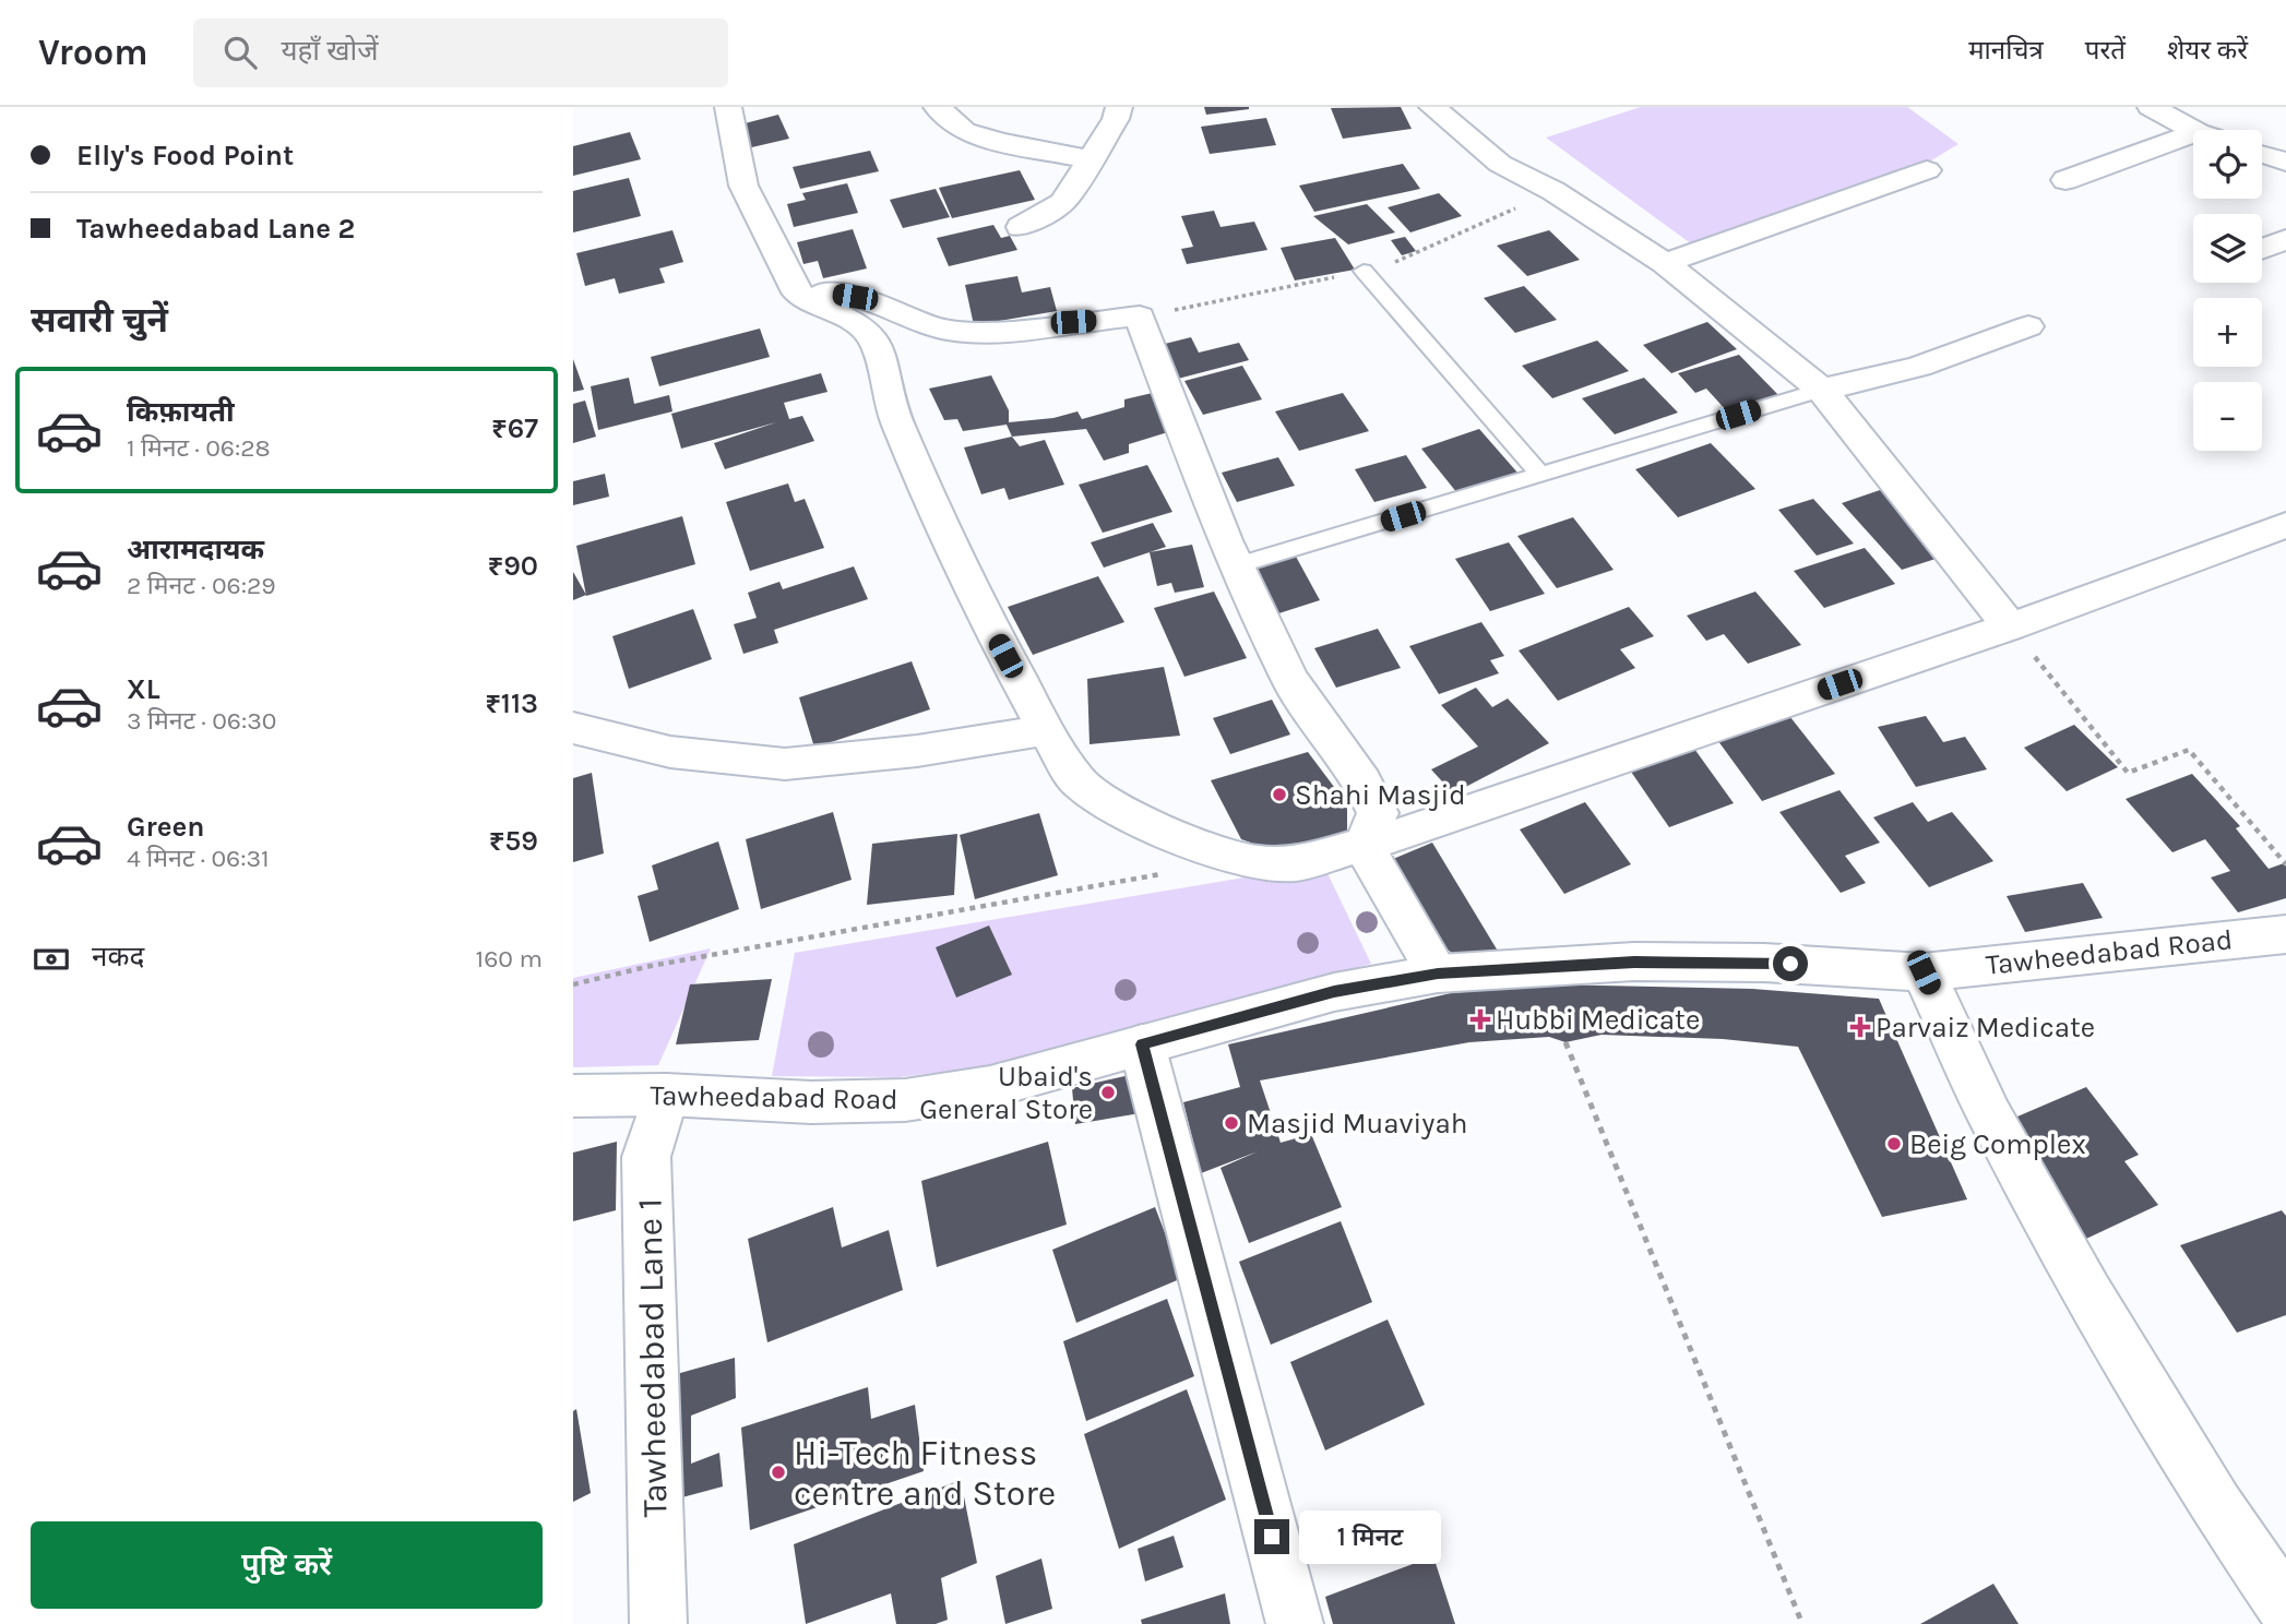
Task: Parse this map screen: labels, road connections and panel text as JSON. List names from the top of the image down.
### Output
{
  "streets": {
    "street": ["Tawheedabad Road", "Tawheedabad Lane 1"]
  },
  "crossings": [
    ["Tawheedabad Road", "Tawheedabad Lane 1"]
  ],
  "places": {
    "other": [
      "Shahi Masjid",
      "Ubaid's General Store",
      "Masjid Muaviyah",
      "Beig Complex",
      "Hi-Tech Fitness centre and Store"
    ],
    "health": ["Hubbi Medicate", "Parvaiz Medicate"]
  },
  "page": {
    "header": "Vroom",
    "search": "यहाँ खोजें",
    "nav": ["मानचित्र", "परतें", "शेयर करें"],
    "banner": ["Elly's Food Point", "Tawheedabad Lane 2"],
    "map_buttons": ["+", "−"],
    "heading": "सवारी चुनें",
    "list": [
      {
        "name": "किफ़ायती",
        "note": "1 मिनट · 06:28",
        "value": "₹67"
      },
      {
        "name": "आरामदायक",
        "note": "2 मिनट · 06:29",
        "value": "₹90"
      },
      {
        "name": "XL",
        "note": "3 मिनट · 06:30",
        "value": "₹113"
      },
      {
        "name": "Green",
        "note": "4 मिनट · 06:31",
        "value": "₹59"
      }
    ],
    "pay": ["नकद", "160 m"],
    "buttons": "पुष्टि करें",
    "bubble": "1 मिनट"
  }
}
